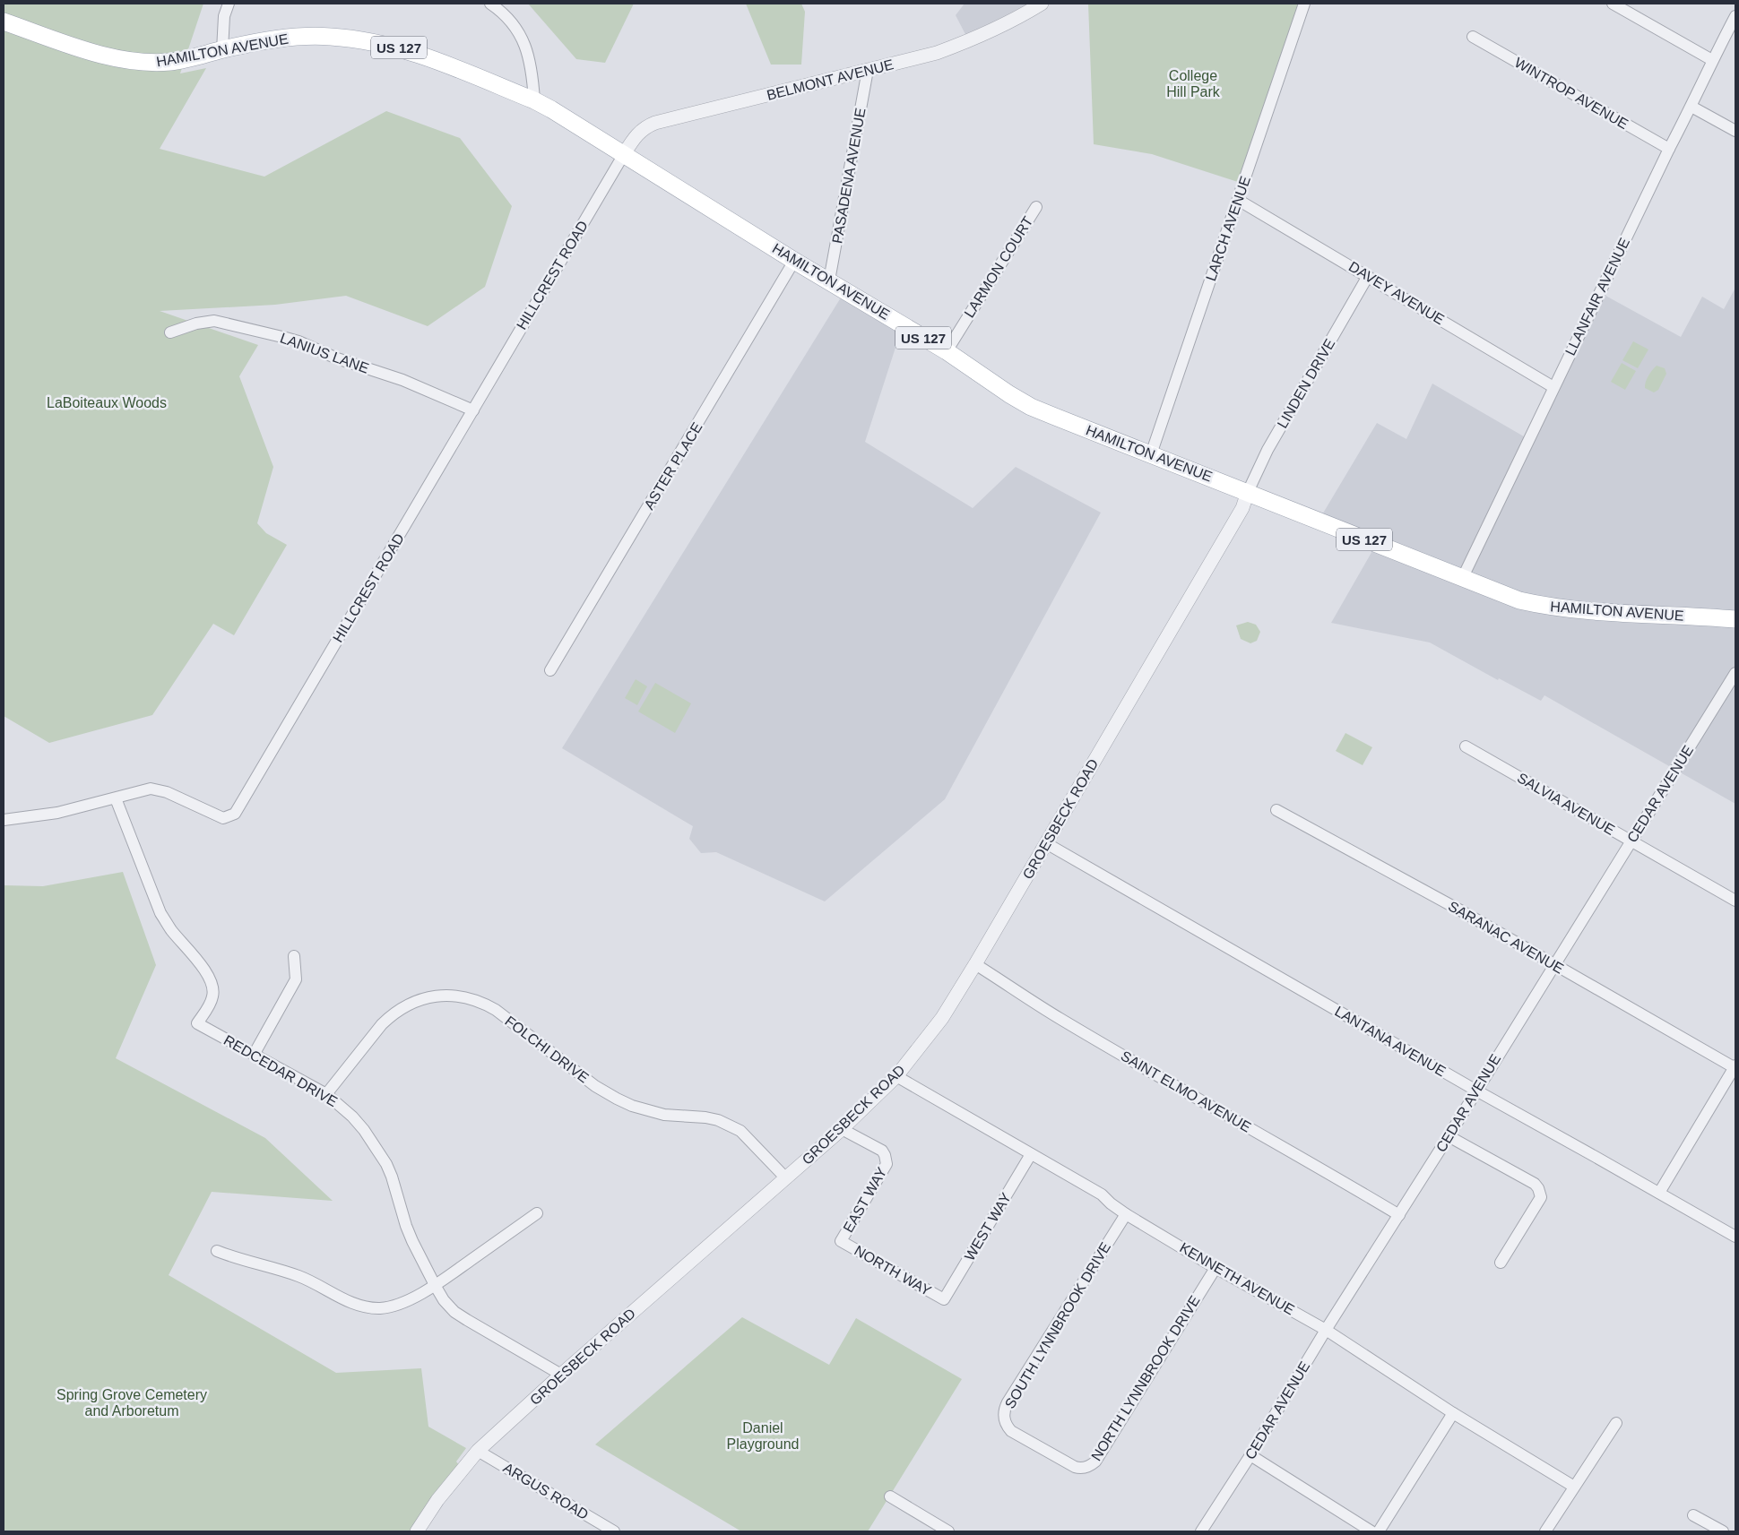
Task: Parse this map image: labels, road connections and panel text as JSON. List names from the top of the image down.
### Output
{
  "streets": {
    "main road": ["US 127", "HAMILTON AVENUE"],
    "street": [
      "BELMONT AVENUE",
      "WINTROP AVENUE",
      "PASADENA AVENUE",
      "LARCH AVENUE",
      "LARMON COURT",
      "HILLCREST ROAD",
      "DAVEY AVENUE",
      "LLANFAIR AVENUE",
      "LANIUS LANE",
      "LINDEN DRIVE",
      "ASTER PLACE",
      "CEDAR AVENUE",
      "SALVIA AVENUE",
      "GROESBECK ROAD",
      "SARANAC AVENUE",
      "LANTANA AVENUE",
      "FOLCHI DRIVE",
      "REDCEDAR DRIVE",
      "SAINT ELMO AVENUE",
      "EAST WAY",
      "WEST WAY",
      "NORTH WAY",
      "KENNETH AVENUE",
      "SOUTH LYNNBROOK DRIVE",
      "NORTH LYNNBROOK DRIVE",
      "ARGUS ROAD"
    ]
  },
  "crossings": [
    ["HAMILTON AVENUE", "BELMONT AVENUE"],
    ["HAMILTON AVENUE", "PASADENA AVENUE"],
    ["HAMILTON AVENUE", "LARCH AVENUE"],
    ["HAMILTON AVENUE", "LARMON COURT"],
    ["HAMILTON AVENUE", "HILLCREST ROAD"],
    ["HAMILTON AVENUE", "LLANFAIR AVENUE"],
    ["HAMILTON AVENUE", "LINDEN DRIVE"],
    ["HAMILTON AVENUE", "ASTER PLACE"],
    ["HAMILTON AVENUE", "GROESBECK ROAD"],
    ["BELMONT AVENUE", "PASADENA AVENUE"],
    ["BELMONT AVENUE", "HILLCREST ROAD"],
    ["WINTROP AVENUE", "LLANFAIR AVENUE"],
    ["LARCH AVENUE", "DAVEY AVENUE"],
    ["HILLCREST ROAD", "LANIUS LANE"],
    ["HILLCREST ROAD", "REDCEDAR DRIVE"],
    ["DAVEY AVENUE", "LLANFAIR AVENUE"],
    ["DAVEY AVENUE", "LINDEN DRIVE"],
    ["LINDEN DRIVE", "GROESBECK ROAD"],
    ["CEDAR AVENUE", "SALVIA AVENUE"],
    ["CEDAR AVENUE", "SARANAC AVENUE"],
    ["CEDAR AVENUE", "LANTANA AVENUE"],
    ["CEDAR AVENUE", "SAINT ELMO AVENUE"],
    ["CEDAR AVENUE", "KENNETH AVENUE"],
    ["GROESBECK ROAD", "LANTANA AVENUE"],
    ["GROESBECK ROAD", "FOLCHI DRIVE"],
    ["GROESBECK ROAD", "REDCEDAR DRIVE"],
    ["GROESBECK ROAD", "SAINT ELMO AVENUE"],
    ["GROESBECK ROAD", "EAST WAY"],
    ["GROESBECK ROAD", "KENNETH AVENUE"],
    ["GROESBECK ROAD", "ARGUS ROAD"],
    ["FOLCHI DRIVE", "REDCEDAR DRIVE"],
    ["EAST WAY", "NORTH WAY"],
    ["WEST WAY", "NORTH WAY"],
    ["WEST WAY", "KENNETH AVENUE"],
    ["KENNETH AVENUE", "SOUTH LYNNBROOK DRIVE"],
    ["KENNETH AVENUE", "NORTH LYNNBROOK DRIVE"],
    ["SOUTH LYNNBROOK DRIVE", "NORTH LYNNBROOK DRIVE"]
  ],
  "parks": [
    "College Hill Park",
    "LaBoiteaux Woods",
    "Spring Grove Cemetery and Arboretum",
    "Daniel Playground"
  ]
}
